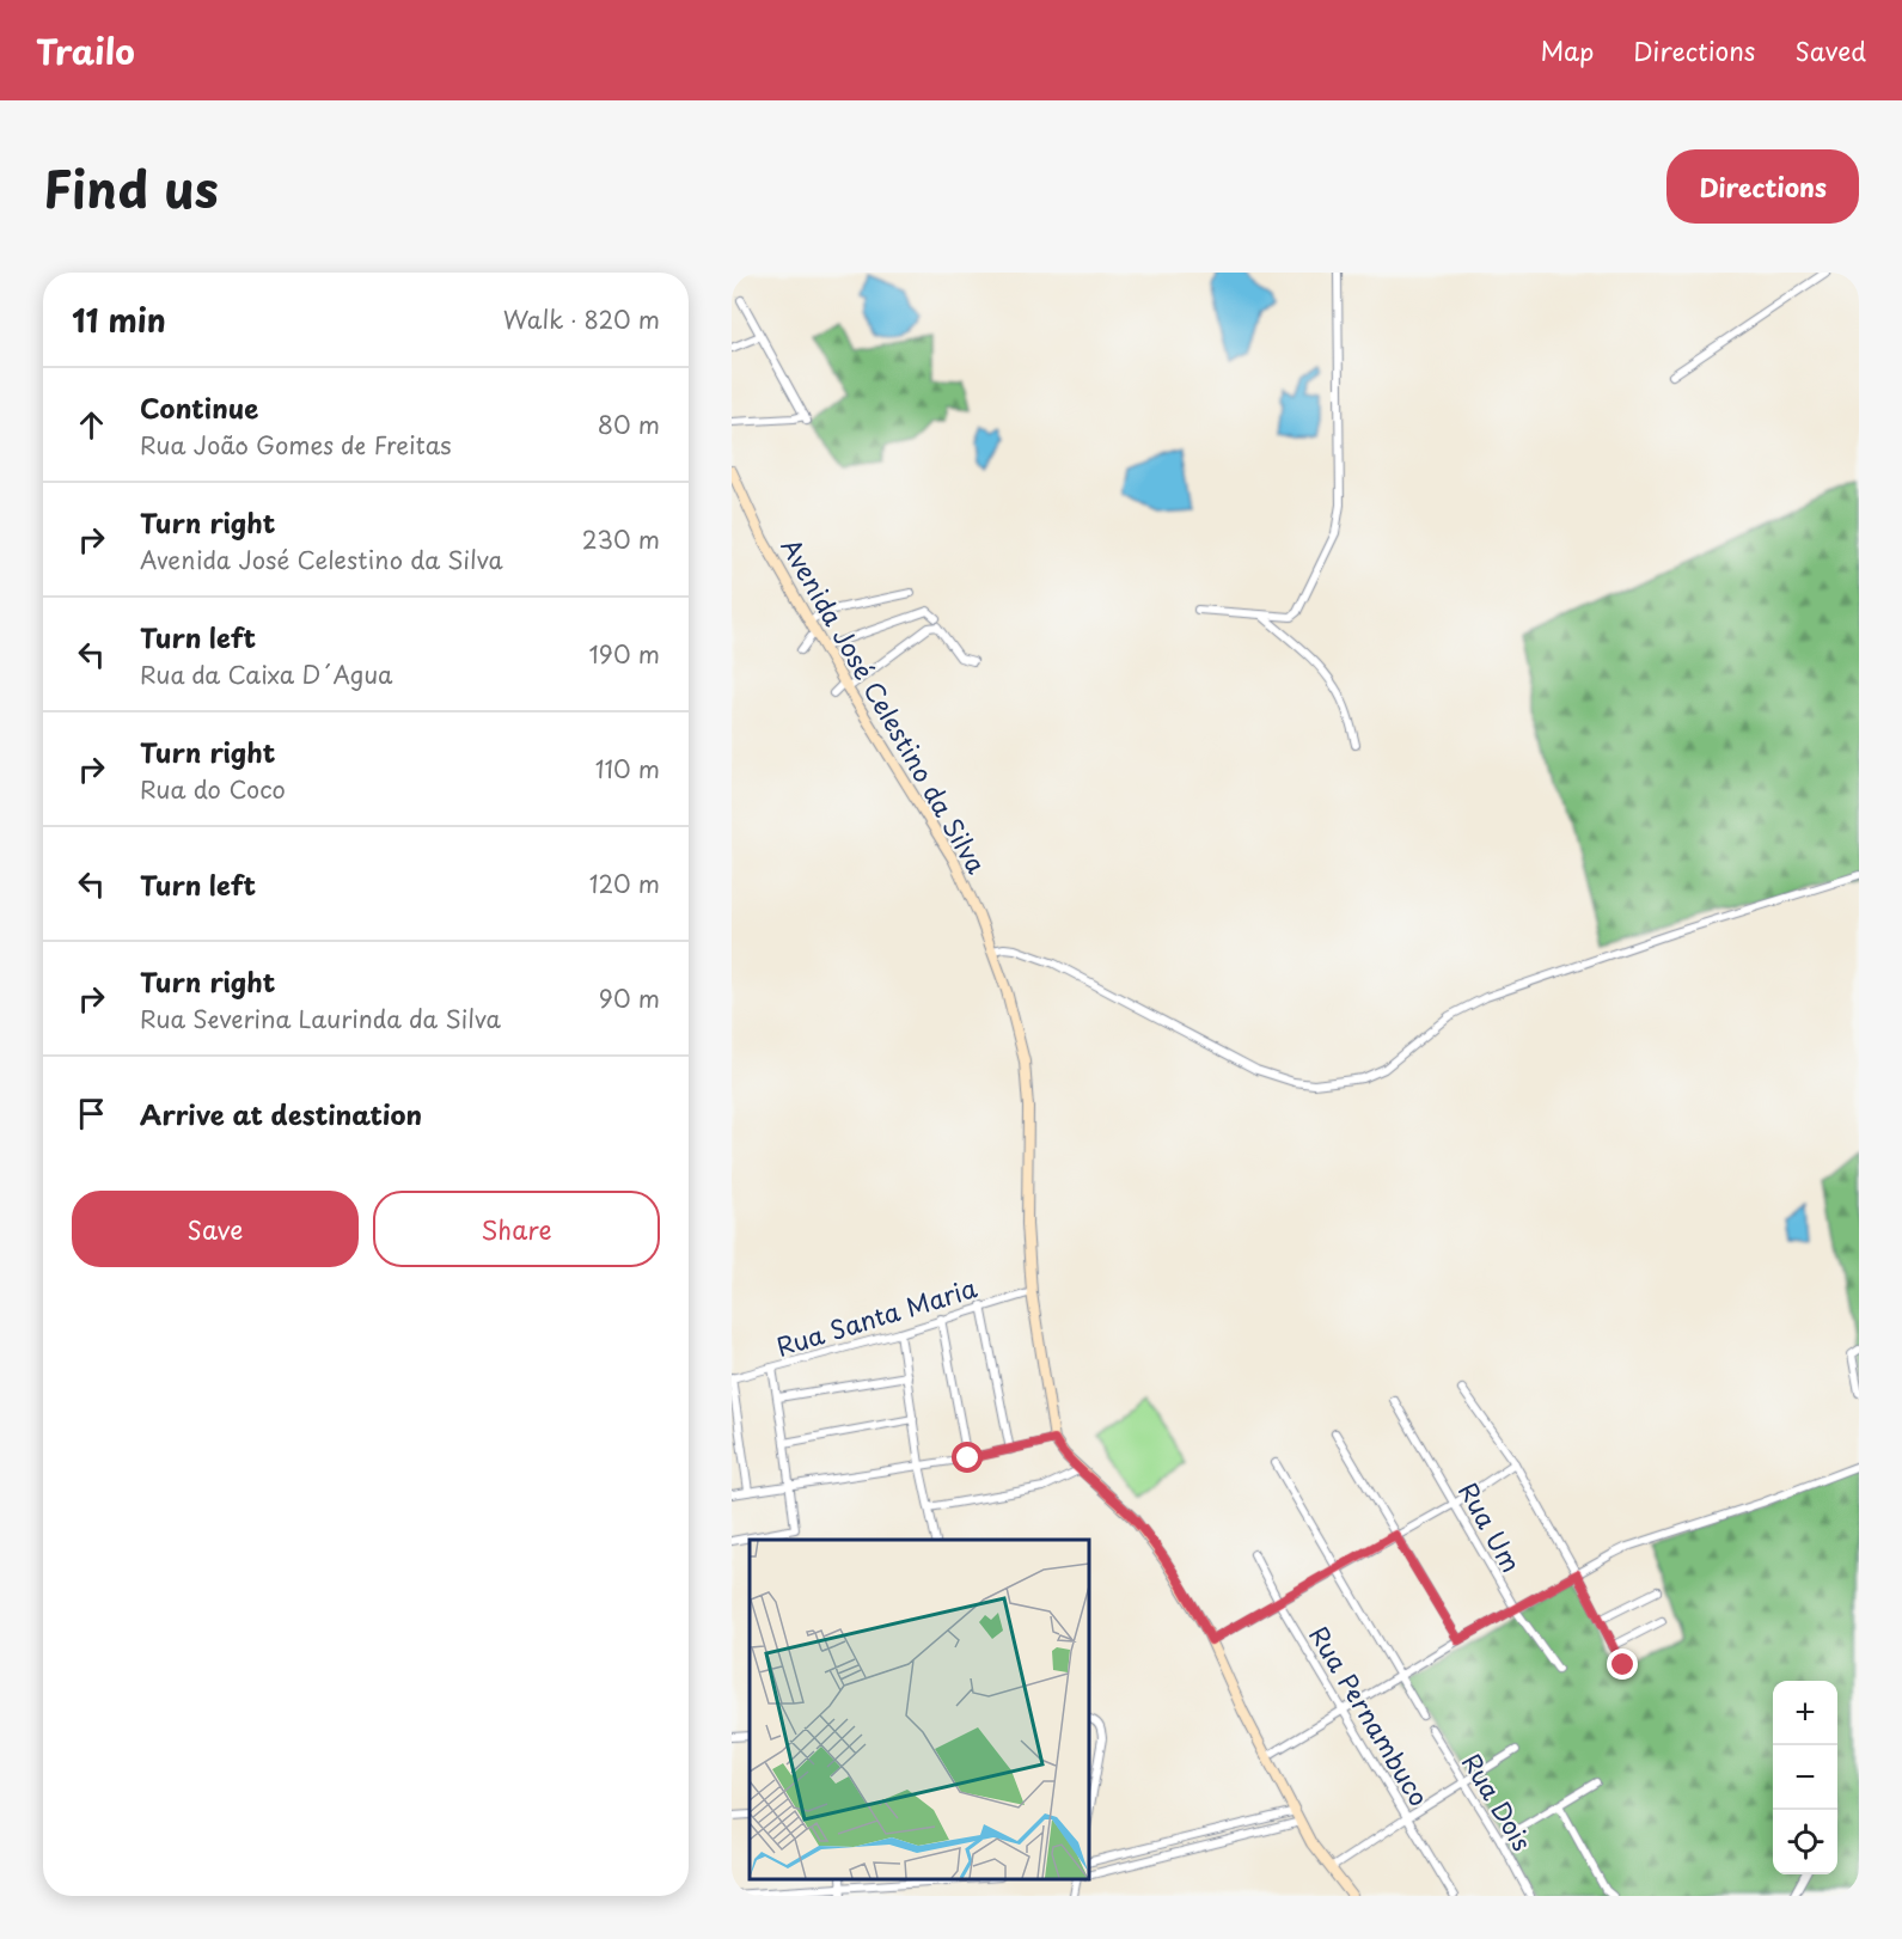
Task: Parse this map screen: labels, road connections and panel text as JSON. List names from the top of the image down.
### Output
{
  "streets": {
    "street": [
      "Avenida José Celestino da Silva",
      "Rua Santa Maria",
      "Rua Um",
      "Rua Pernambuco",
      "Rua Dois"
    ]
  },
  "crossings": [
    ["Avenida José Celestino da Silva", "Rua Santa Maria"]
  ],
  "page": {
    "header": "Trailo",
    "nav": ["Map", "Directions", "Saved"],
    "title": "Find us",
    "buttons": [
      "Directions",
      ["Save", "Share"]
    ],
    "heading": ["11 min", "Walk · 820 m"],
    "list": [
      ["Continue", "Rua João Gomes de Freitas", "80 m"],
      ["Turn right", "Avenida José Celestino da Silva", "230 m"],
      ["Turn left", "Rua da Caixa D´Agua", "190 m"],
      ["Turn right", "Rua do Coco", "110 m"],
      ["Turn left", "120 m"],
      ["Turn right", "Rua Severina Laurinda da Silva", "90 m"],
      "Arrive at destination"
    ],
    "map_buttons": ["+", "−"]
  }
}
